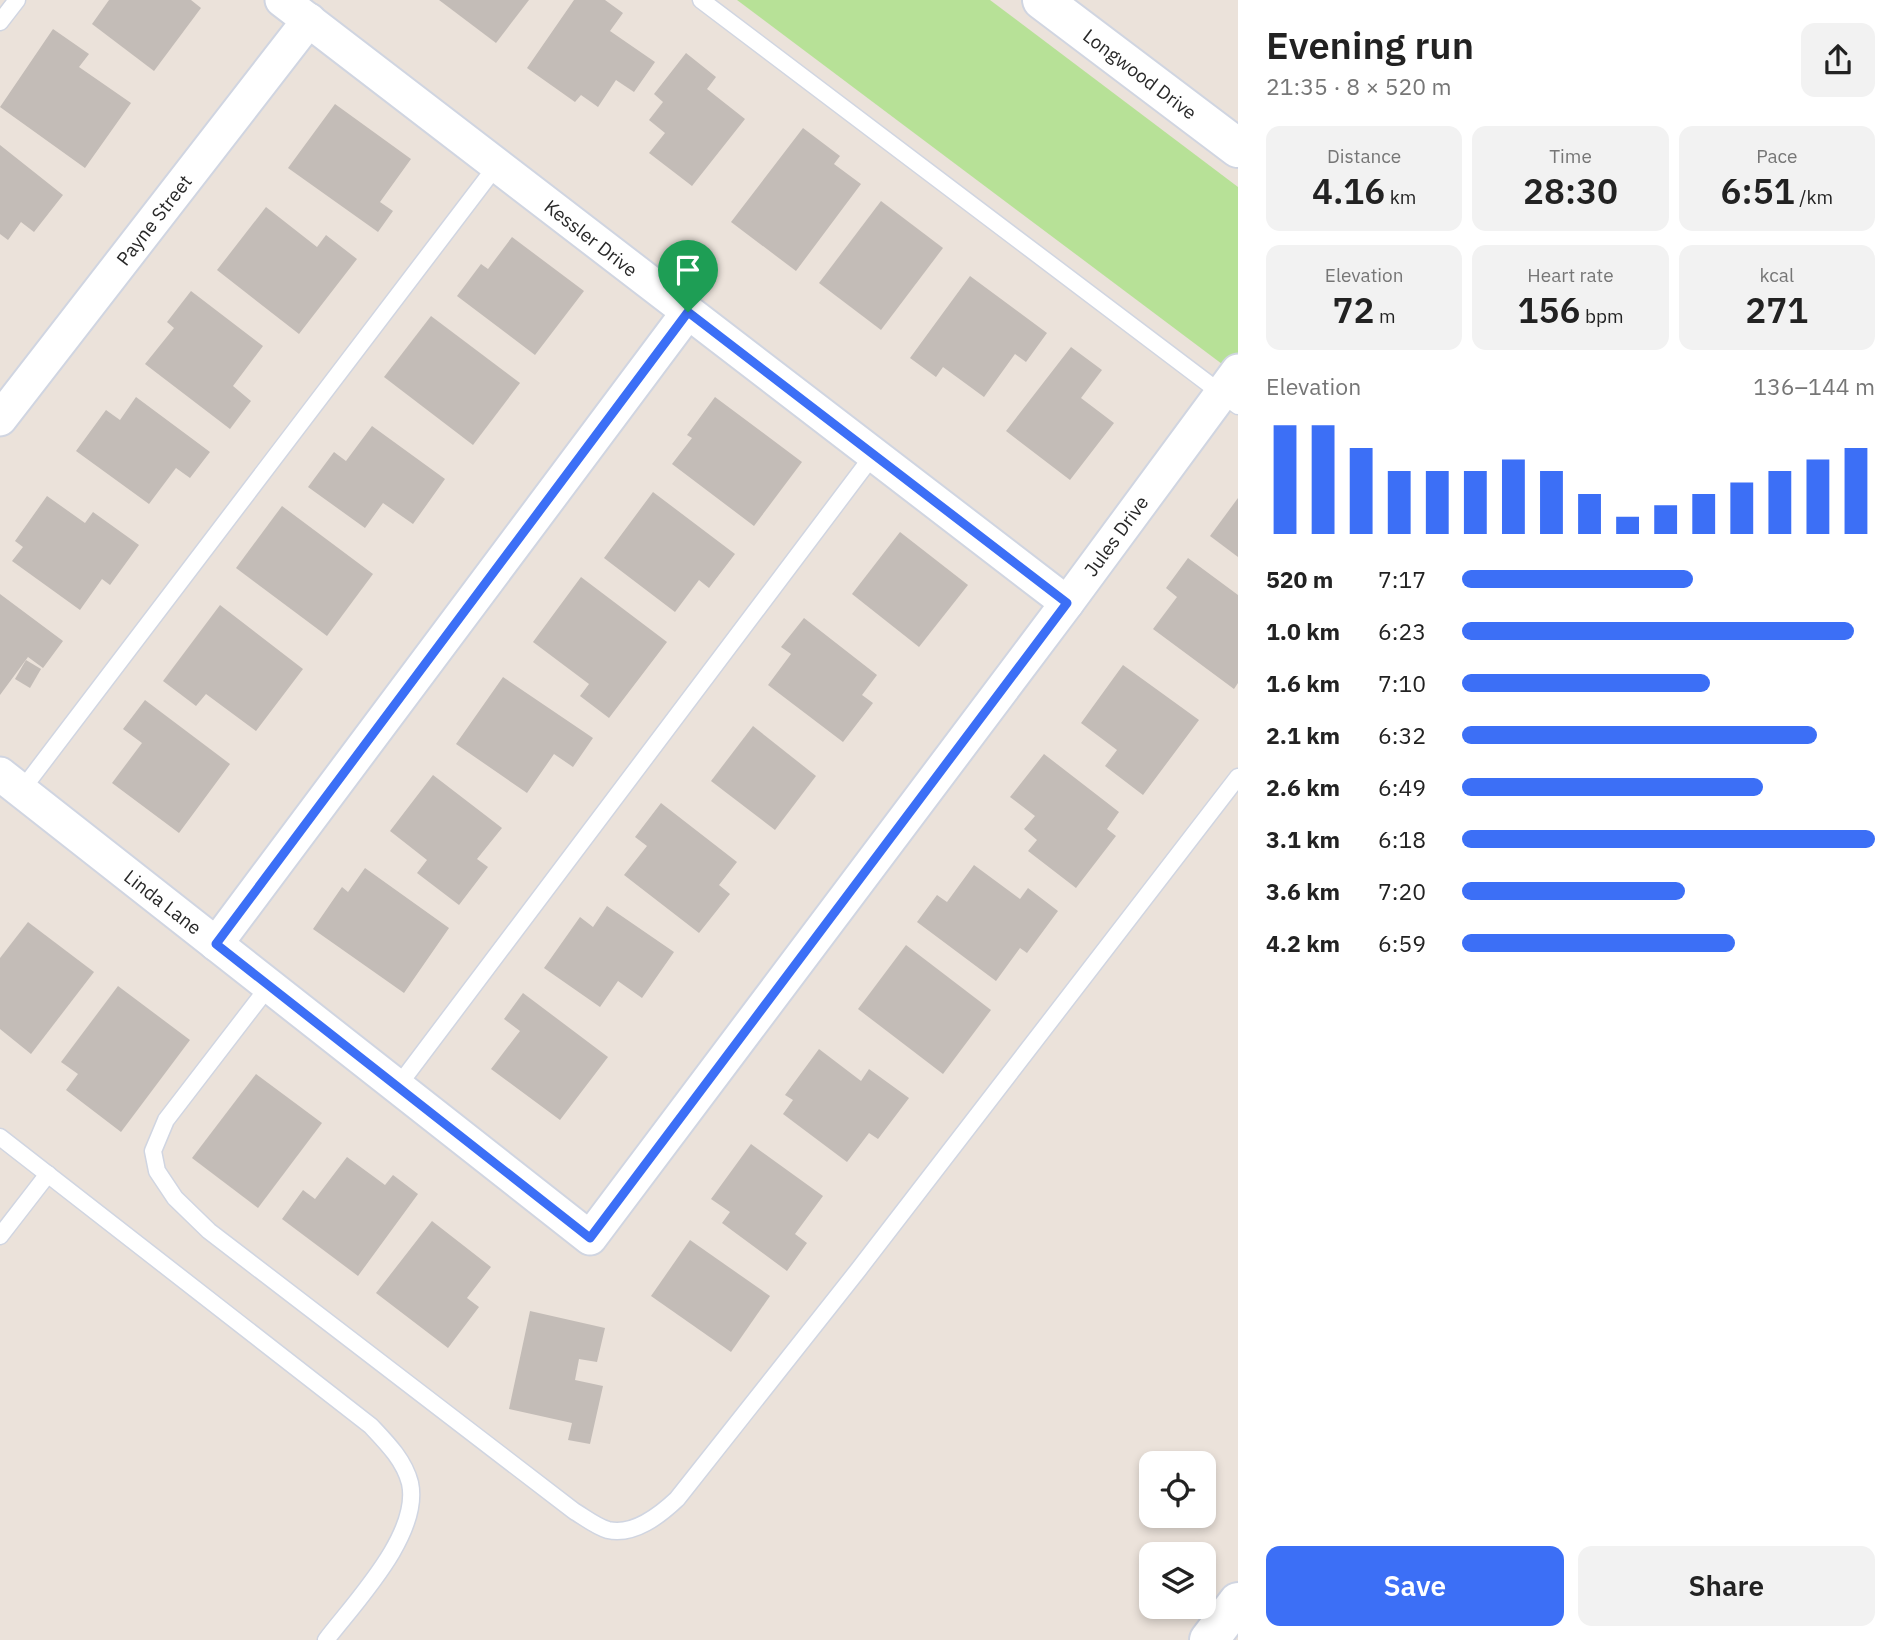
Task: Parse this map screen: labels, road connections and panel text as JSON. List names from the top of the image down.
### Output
{
  "streets": {
    "street": [
      "Longwood Drive",
      "Payne Street",
      "Kessler Drive",
      "Jules Drive",
      "Linda Lane"
    ]
  },
  "crossings": [
    ["Payne Street", "Kessler Drive"],
    ["Kessler Drive", "Jules Drive"],
    ["Jules Drive", "Linda Lane"]
  ],
  "page": {
    "heading": ["Evening run", "21:35 · 8 × 520 m"],
    "stats": [
      ["Distance", "4.16 km"],
      ["Time", "28:30"],
      ["Pace", "6:51 /km"],
      ["Elevation", "72 m"],
      ["Heart rate", "156 bpm"],
      ["kcal", "271"]
    ],
    "chart": ["Elevation", "136–144 m"],
    "list": [
      {
        "name": "520 m",
        "note": "7:17"
      },
      {
        "name": "1.0 km",
        "note": "6:23"
      },
      {
        "name": "1.6 km",
        "note": "7:10"
      },
      {
        "name": "2.1 km",
        "note": "6:32"
      },
      {
        "name": "2.6 km",
        "note": "6:49"
      },
      {
        "name": "3.1 km",
        "note": "6:18"
      },
      {
        "name": "3.6 km",
        "note": "7:20"
      },
      {
        "name": "4.2 km",
        "note": "6:59"
      }
    ],
    "buttons": ["Save", "Share"]
  }
}
